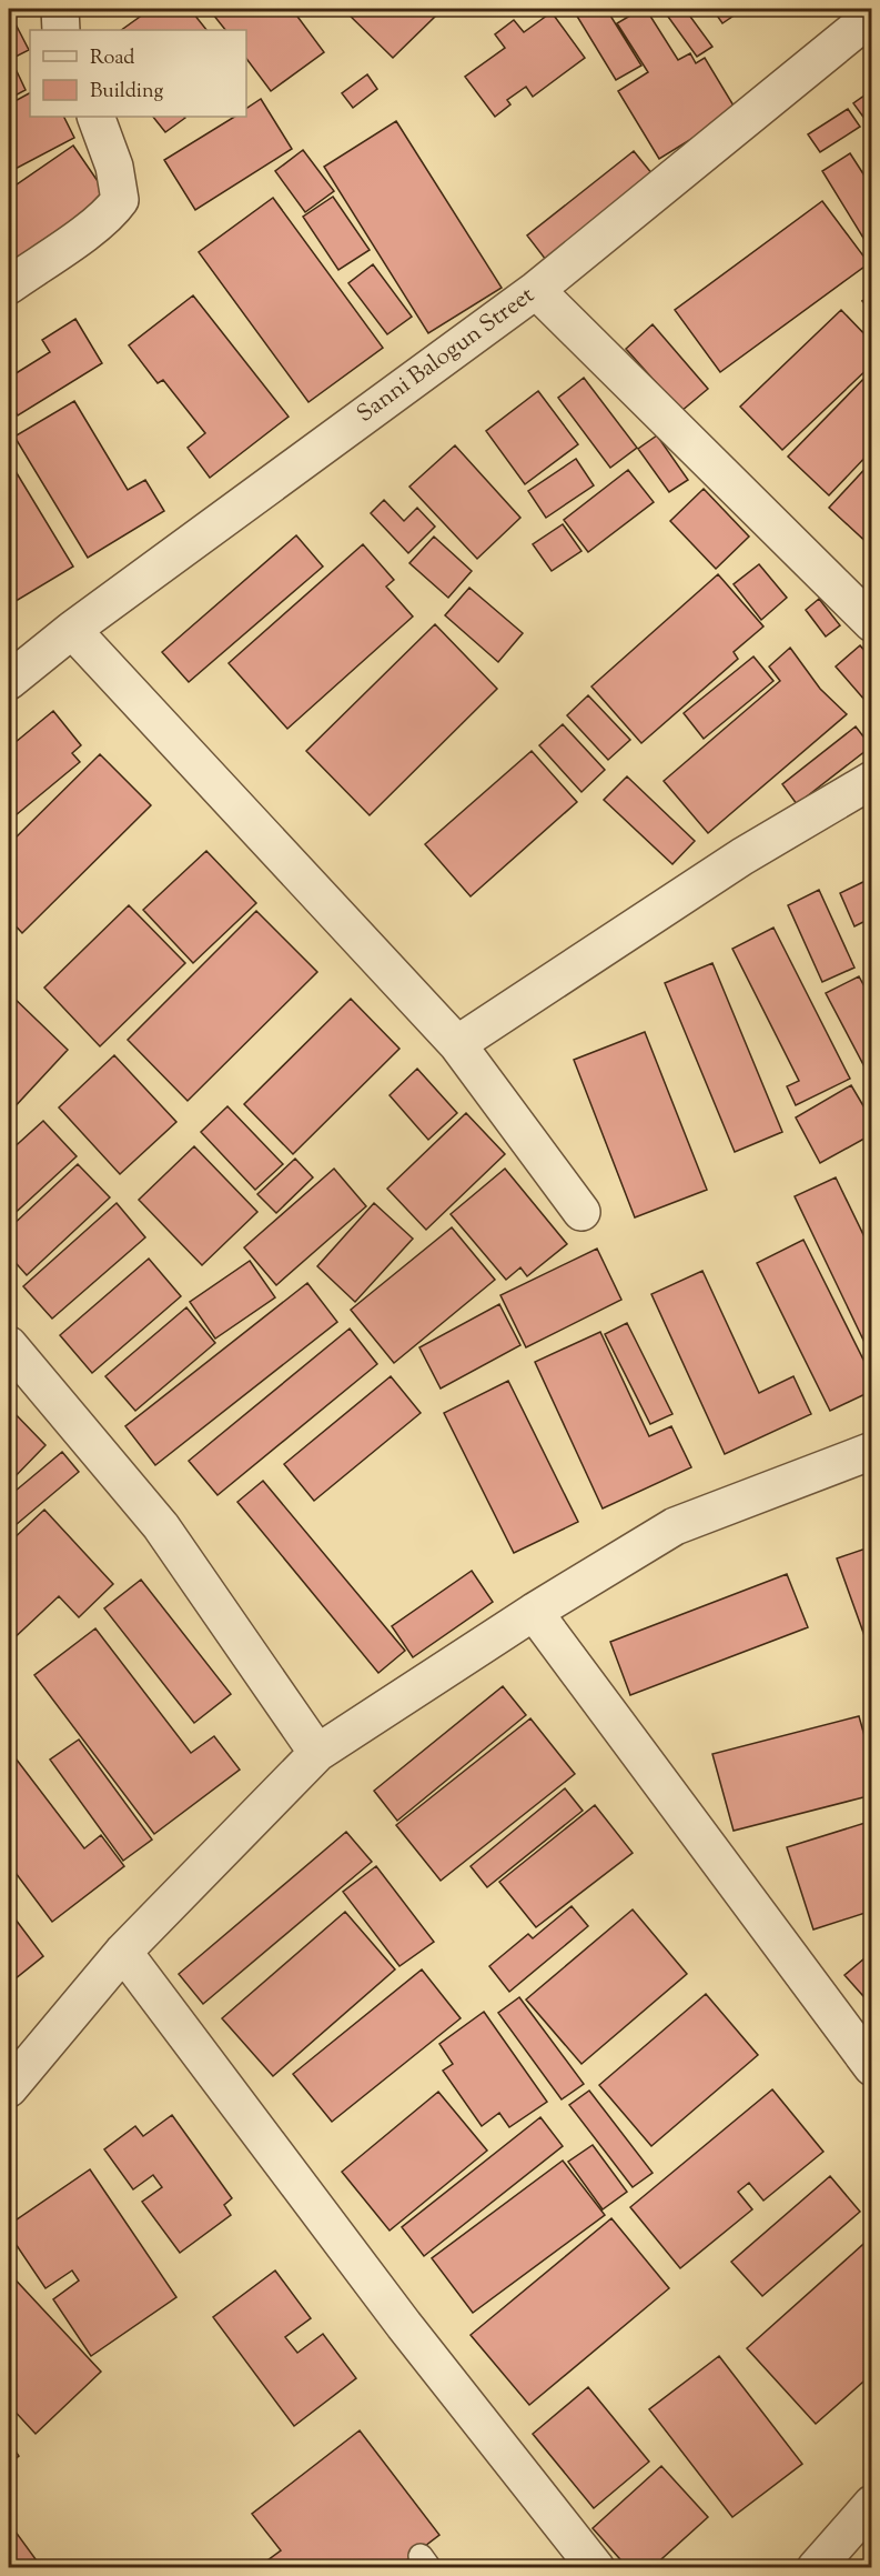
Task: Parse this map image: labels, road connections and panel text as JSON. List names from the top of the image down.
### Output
{
  "streets": {
    "street": ["Sanni Balogun Street"]
  },
  "legend": ["Road", "Building"]
}
